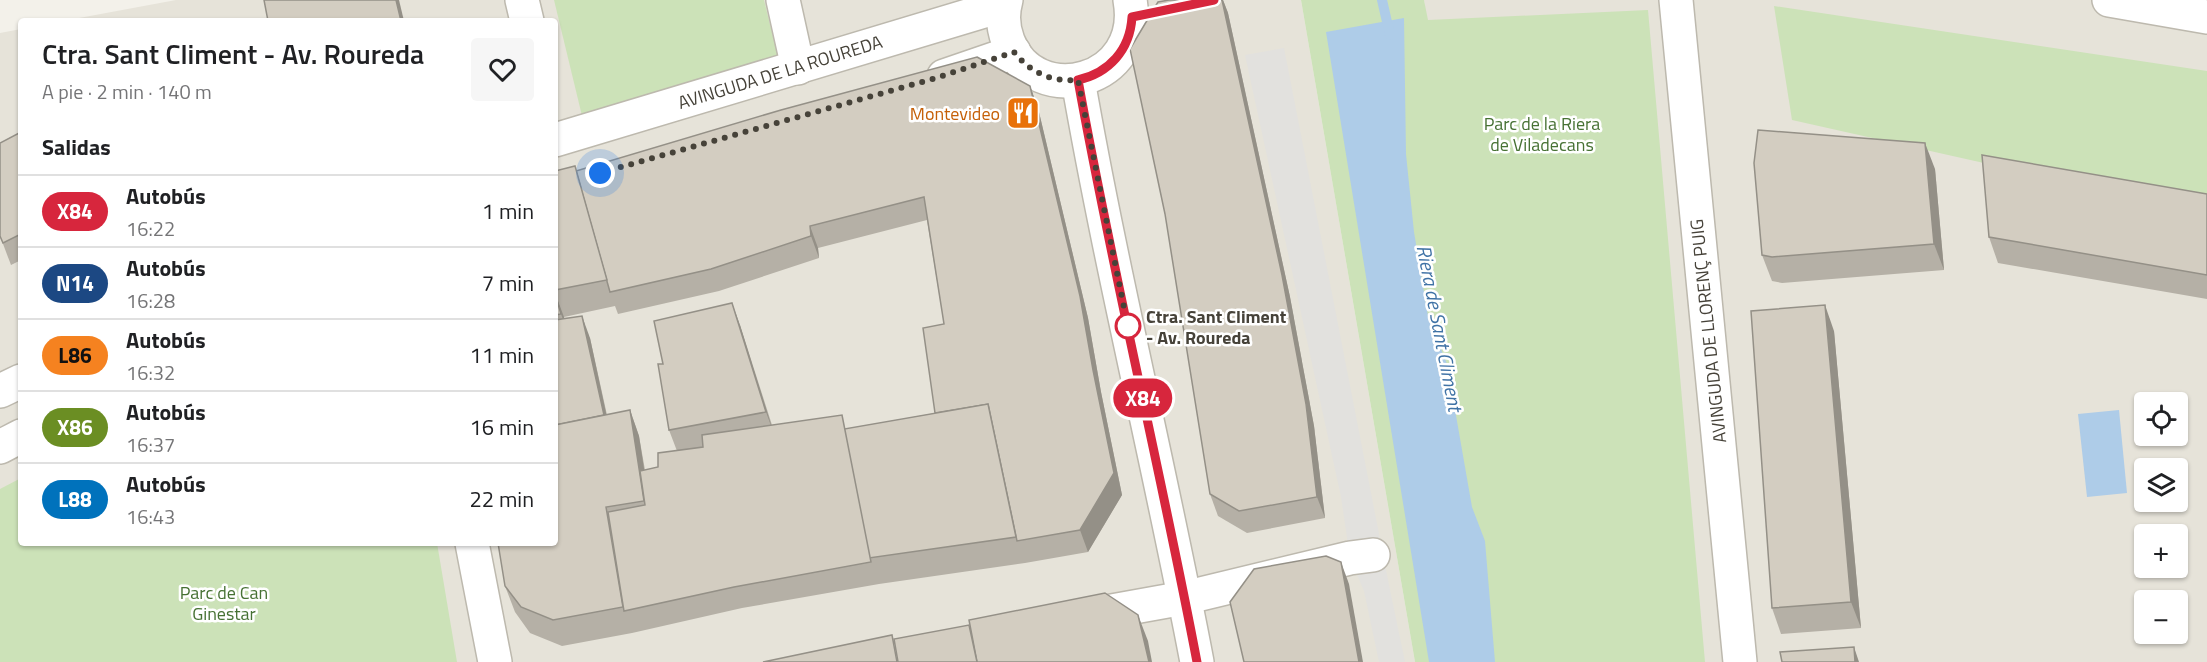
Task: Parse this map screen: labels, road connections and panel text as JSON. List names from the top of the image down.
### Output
{
  "streets": {
    "street": ["AVINGUDA DE LA ROUREDA", "AVINGUDA DE LLORENÇ PUIG"]
  },
  "water": ["Riera de Sant Climent"],
  "parks": ["Parc de la Riera de Viladecans", "Parc de Can Ginestar"],
  "places": {
    "restaurant": ["Montevideo"],
    "other": ["Ctra. Sant Climent - Av. Roureda"]
  },
  "lines": ["bus line X84"],
  "page": {
    "on_map": "X84",
    "heading": [
      ["Ctra. Sant Climent - Av. Roureda", "A pie · 2 min · 140 m"],
      "Salidas"
    ],
    "list": [
      {
        "mark": "X84",
        "name": "Autobús",
        "note": "16:22",
        "value": "1 min"
      },
      {
        "mark": "N14",
        "name": "Autobús",
        "note": "16:28",
        "value": "7 min"
      },
      {
        "mark": "L86",
        "name": "Autobús",
        "note": "16:32",
        "value": "11 min"
      },
      {
        "mark": "X86",
        "name": "Autobús",
        "note": "16:37",
        "value": "16 min"
      },
      {
        "mark": "L88",
        "name": "Autobús",
        "note": "16:43",
        "value": "22 min"
      }
    ],
    "map_buttons": ["+", "−"]
  }
}
